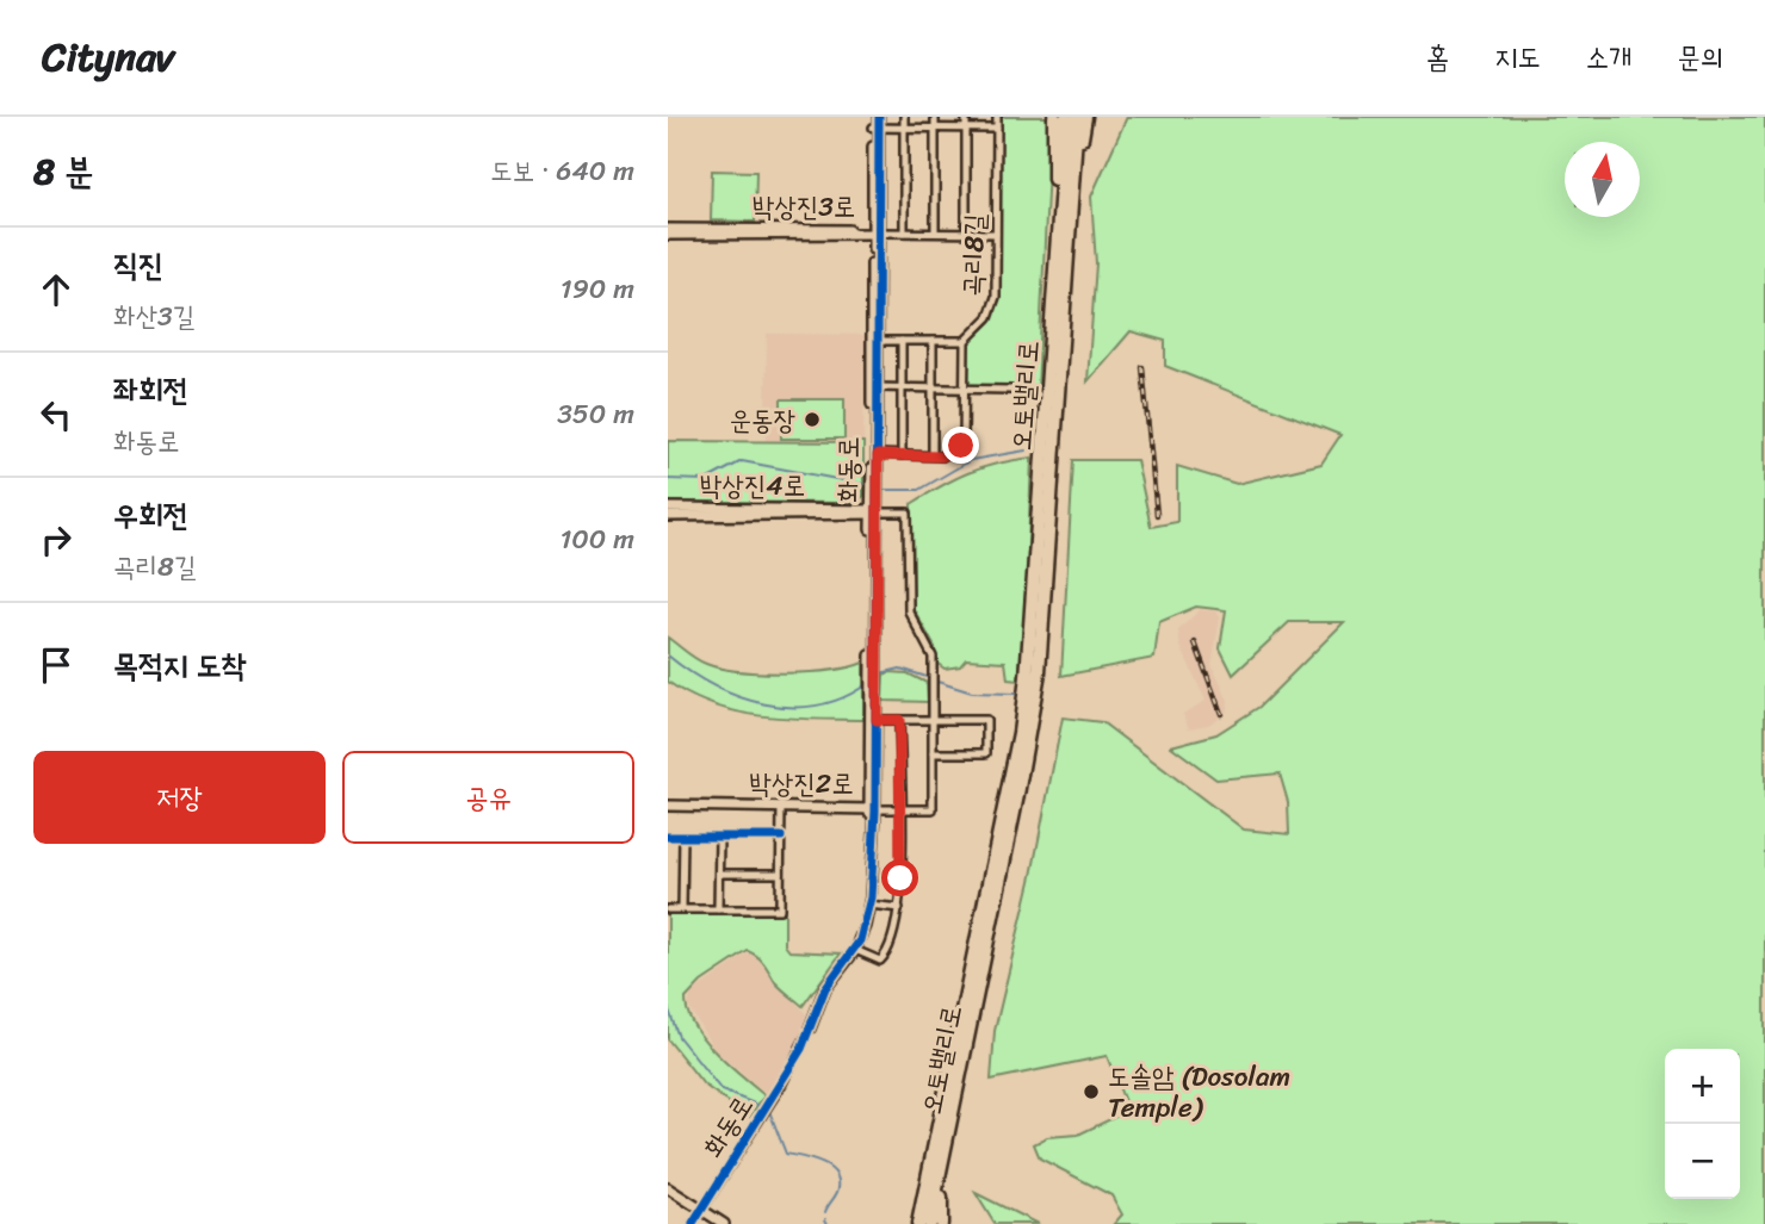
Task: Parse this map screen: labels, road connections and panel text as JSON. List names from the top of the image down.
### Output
{
  "streets": {
    "highway": ["오토밸리로"],
    "street": [
      "박상진3로",
      "곡리8길",
      "화동로",
      "박상진4로",
      "박상진2로"
    ]
  },
  "crossings": [
    ["박상진3로", "화동로"],
    ["화동로", "박상진4로"],
    ["화동로", "박상진2로"]
  ],
  "places": ["운동장", "도솔암 (Dosolam Temple)"],
  "north": "top",
  "page": {
    "header": "Citynav",
    "nav": [
      "홈",
      "지도",
      "소개",
      "문의"
    ],
    "heading": ["8 분", "도보 · 640 m"],
    "list": [
      ["직진", "화산3길", "190 m"],
      ["좌회전", "화동로", "350 m"],
      ["우회전", "곡리8길", "100 m"],
      "목적지 도착"
    ],
    "buttons": ["저장", "공유"],
    "map_buttons": ["+", "−"]
  }
}
